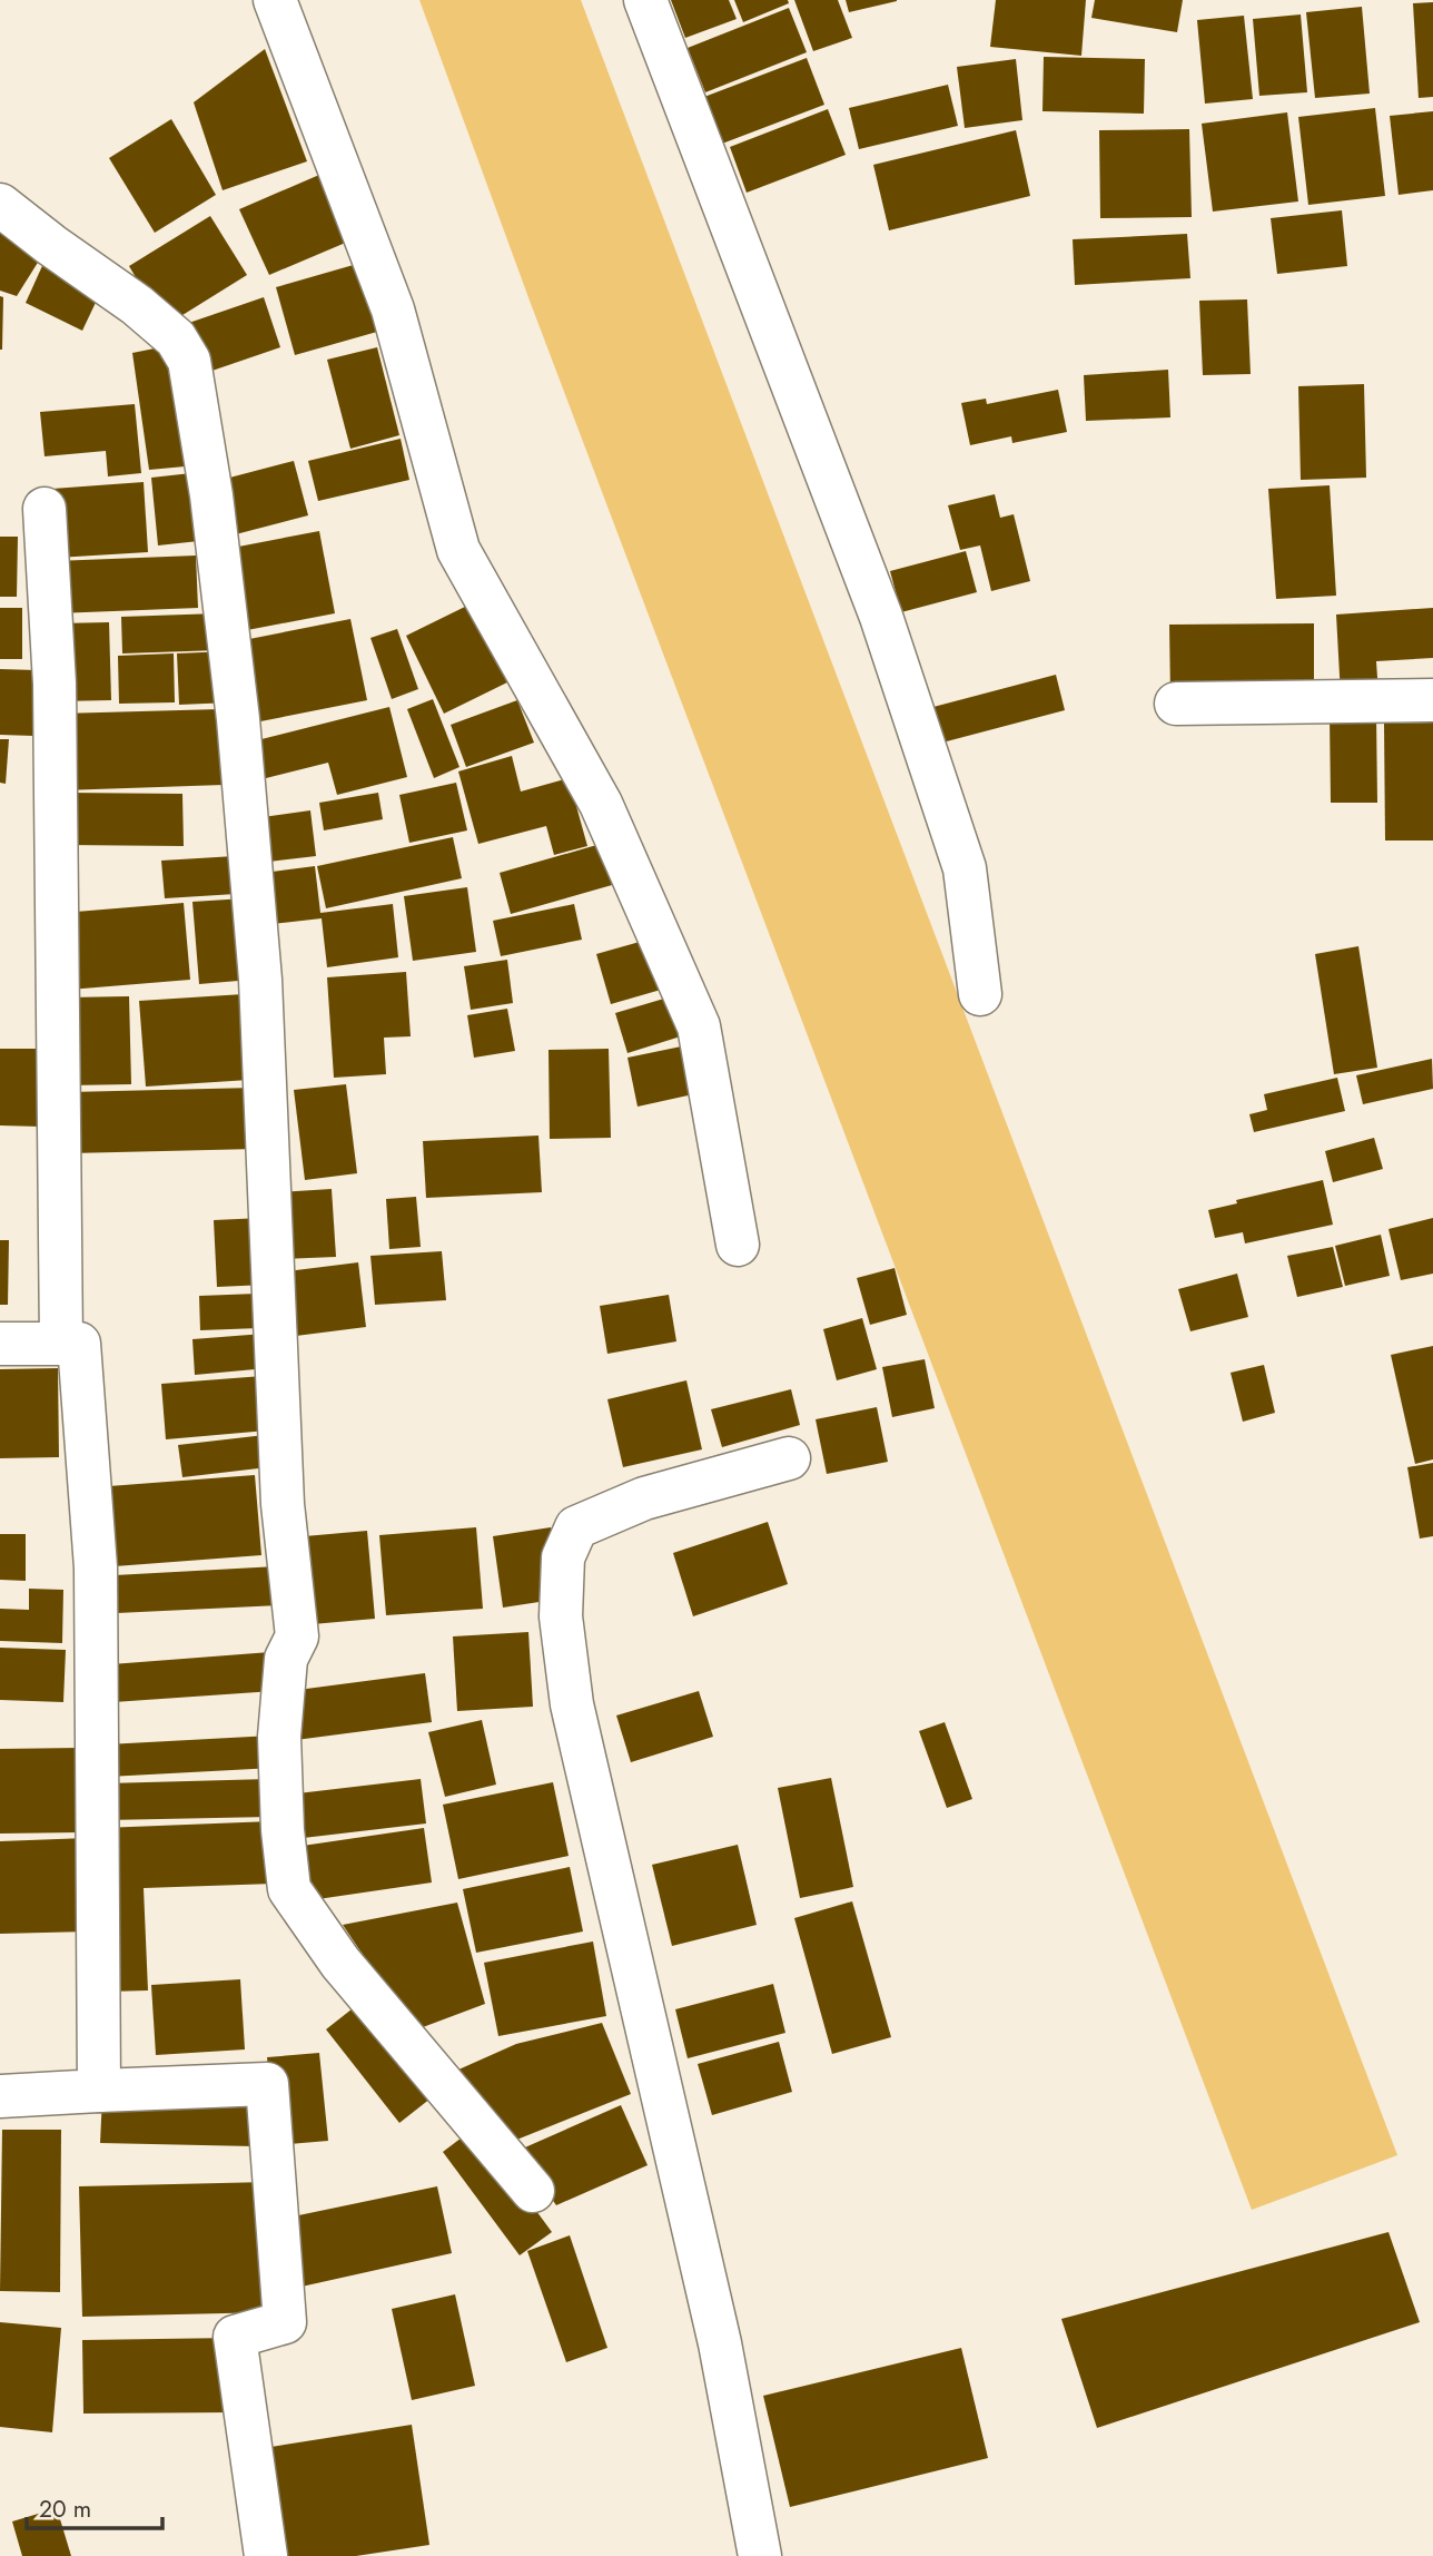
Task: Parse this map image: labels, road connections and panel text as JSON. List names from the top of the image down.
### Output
{
  "scale_bar": "20 m"
}
